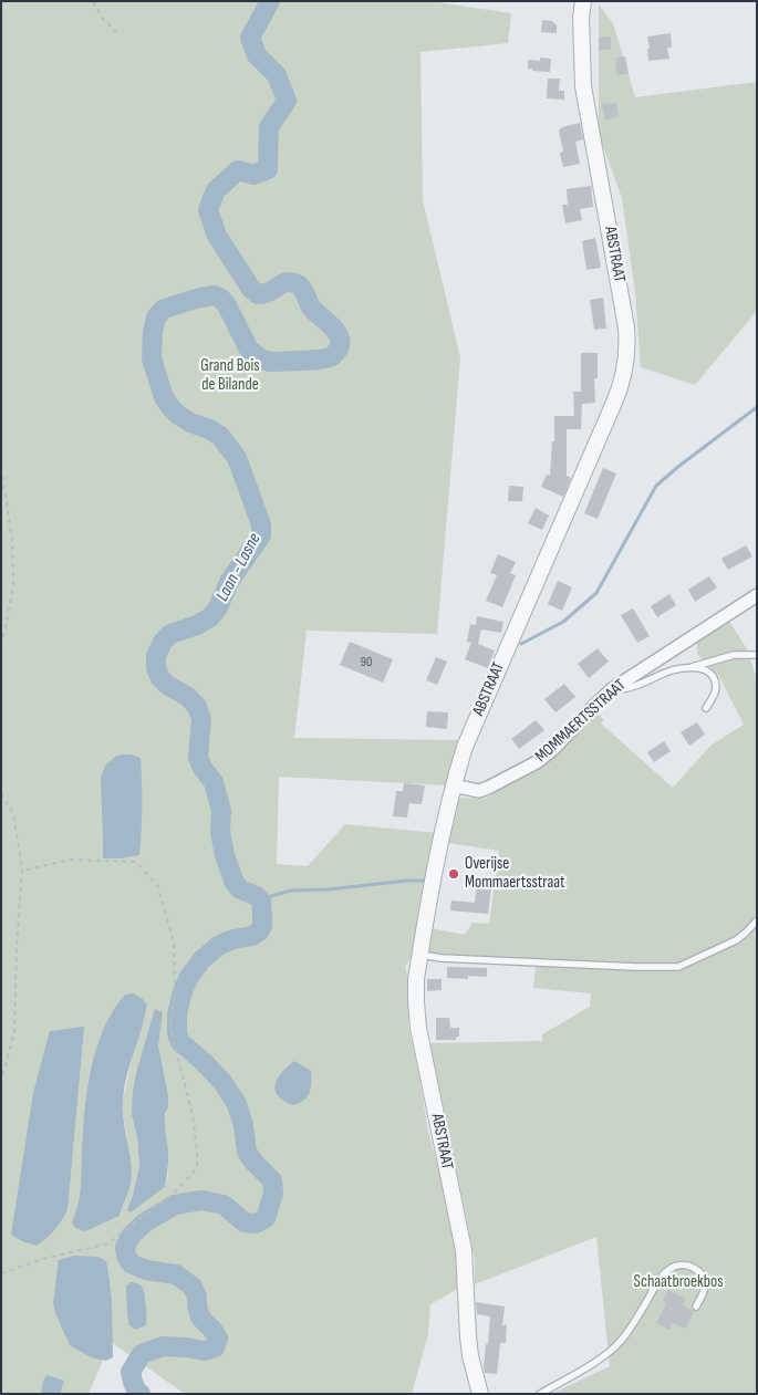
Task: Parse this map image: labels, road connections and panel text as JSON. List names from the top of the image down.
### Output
{
  "streets": {
    "street": ["ABSTRAAT", "MOMMAERTSSTRAAT"]
  },
  "crossings": [
    ["ABSTRAAT", "MOMMAERTSSTRAAT"]
  ],
  "water": ["Laan - Lasne"],
  "parks": ["Grand Bois de Bilande", "Schaatbroekbos"],
  "places": ["Overijse Mommaertsstraat"],
  "house_numbers": ["90"]
}
